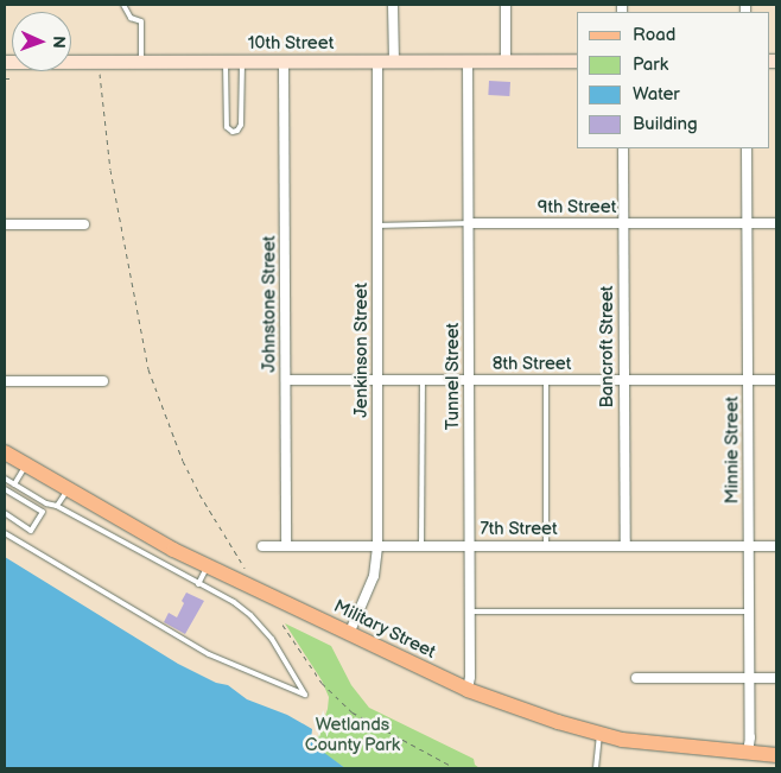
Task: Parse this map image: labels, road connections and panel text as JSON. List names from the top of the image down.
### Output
{
  "streets": {
    "main road": ["Military Street"],
    "street": [
      "10th Street",
      "9th Street",
      "Johnstone Street",
      "Bancroft Street",
      "Jenkinson Street",
      "8th Street",
      "Tunnel Street",
      "Minnie Street",
      "7th Street"
    ]
  },
  "crossings": [
    ["10th Street", "Johnstone Street"],
    ["10th Street", "Jenkinson Street"],
    ["10th Street", "Tunnel Street"],
    ["9th Street", "Bancroft Street"],
    ["9th Street", "Jenkinson Street"],
    ["9th Street", "Tunnel Street"],
    ["9th Street", "Minnie Street"],
    ["Johnstone Street", "8th Street"],
    ["Johnstone Street", "7th Street"],
    ["Bancroft Street", "8th Street"],
    ["Bancroft Street", "7th Street"],
    ["Jenkinson Street", "8th Street"],
    ["Jenkinson Street", "7th Street"],
    ["Jenkinson Street", "Military Street"],
    ["8th Street", "Tunnel Street"],
    ["8th Street", "Minnie Street"],
    ["Tunnel Street", "7th Street"],
    ["Tunnel Street", "Military Street"],
    ["Minnie Street", "7th Street"],
    ["Minnie Street", "Military Street"]
  ],
  "parks": ["Wetlands County Park"],
  "legend": [
    "Road",
    "Park",
    "Water",
    "Building"
  ],
  "north": "right"
}
